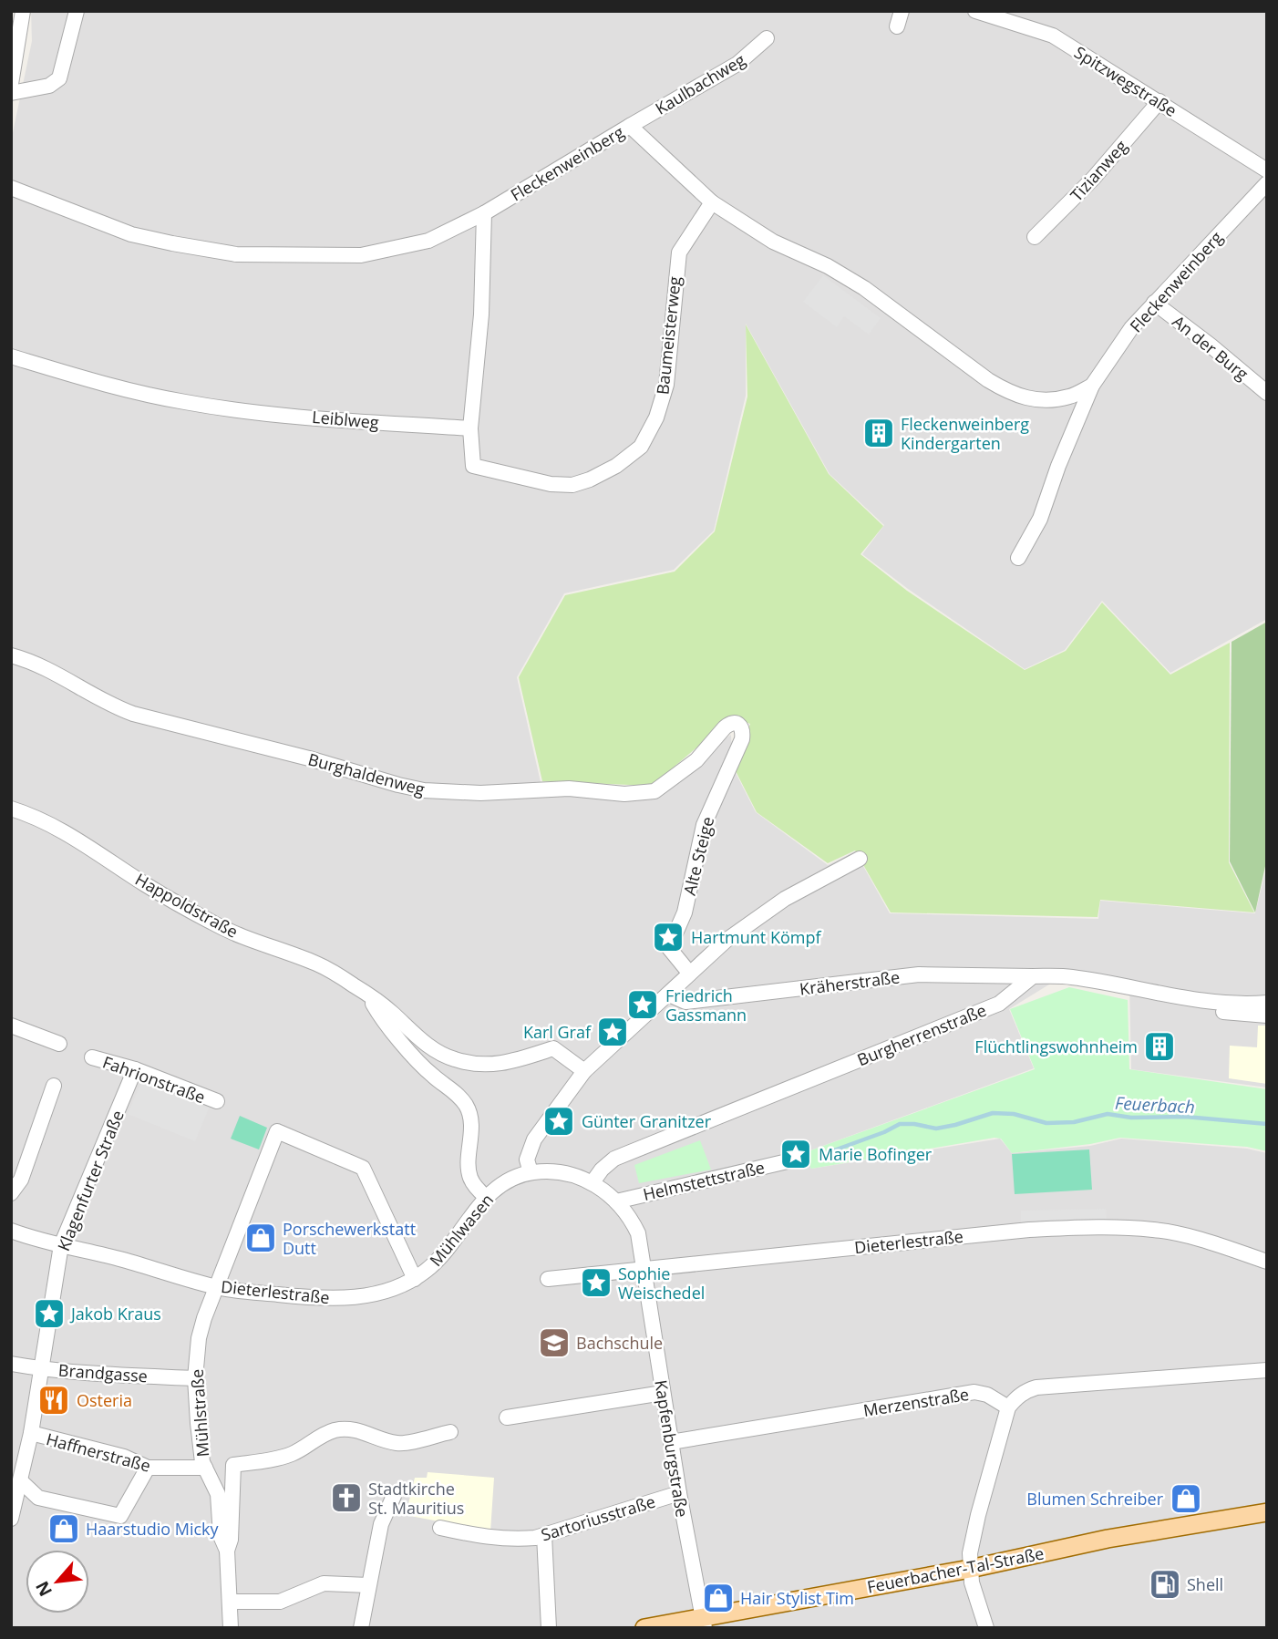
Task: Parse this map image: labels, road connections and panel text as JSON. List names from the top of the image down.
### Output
{
  "streets": {
    "main road": ["Feuerbacher-Tal-Straße"],
    "street": [
      "Spitzwegstraße",
      "Kaulbachweg",
      "Fleckenweinberg",
      "Tizianweg",
      "Baumeisterweg",
      "An der Burg",
      "Leiblweg",
      "Burghaldenweg",
      "Alte Steige",
      "Happoldstraße",
      "Kräherstraße",
      "Burgherrenstraße",
      "Fahrionstraße",
      "Klagenfurter Straße",
      "Helmstettstraße",
      "Mühlwasen",
      "Dieterlestraße",
      "Brandgasse",
      "Merzenstraße",
      "Mühlstraße",
      "Kapfenburgstraße",
      "Haffnerstraße",
      "Sartoriusstraße"
    ]
  },
  "crossings": [
    ["Spitzwegstraße", "Tizianweg"],
    ["Kaulbachweg", "Fleckenweinberg"],
    ["Fleckenweinberg", "Baumeisterweg"],
    ["Fleckenweinberg", "An der Burg"],
    ["Baumeisterweg", "Leiblweg"],
    ["Burghaldenweg", "Alte Steige"],
    ["Happoldstraße", "Mühlwasen"],
    ["Kräherstraße", "Burgherrenstraße"],
    ["Burgherrenstraße", "Mühlwasen"],
    ["Fahrionstraße", "Klagenfurter Straße"],
    ["Klagenfurter Straße", "Dieterlestraße"],
    ["Klagenfurter Straße", "Brandgasse"],
    ["Klagenfurter Straße", "Haffnerstraße"],
    ["Helmstettstraße", "Mühlwasen"],
    ["Mühlwasen", "Dieterlestraße"],
    ["Mühlwasen", "Mühlstraße"],
    ["Mühlwasen", "Kapfenburgstraße"],
    ["Dieterlestraße", "Mühlstraße"],
    ["Dieterlestraße", "Kapfenburgstraße"],
    ["Brandgasse", "Mühlstraße"],
    ["Merzenstraße", "Kapfenburgstraße"],
    ["Mühlstraße", "Haffnerstraße"],
    ["Kapfenburgstraße", "Sartoriusstraße"],
    ["Kapfenburgstraße", "Feuerbacher-Tal-Straße"]
  ],
  "water": ["Feuerbach"],
  "places": {
    "building": ["Fleckenweinberg Kindergarten", "Flüchtlingswohnheim"],
    "place": [
      "Hartmunt Kömpf",
      "Friedrich Gassmann",
      "Karl Graf",
      "Günter Granitzer",
      "Marie Bofinger",
      "Sophie Weischedel",
      "Jakob Kraus"
    ],
    "shop": [
      "Porschewerkstatt Dutt",
      "Blumen Schreiber",
      "Haarstudio Micky",
      "Hair Stylist Tim"
    ],
    "school or university": ["Bachschule"],
    "restaurant": ["Osteria"],
    "church": ["Stadtkirche St. Mauritius"],
    "fuel station": ["Shell"]
  },
  "north": "bottom left"
}
